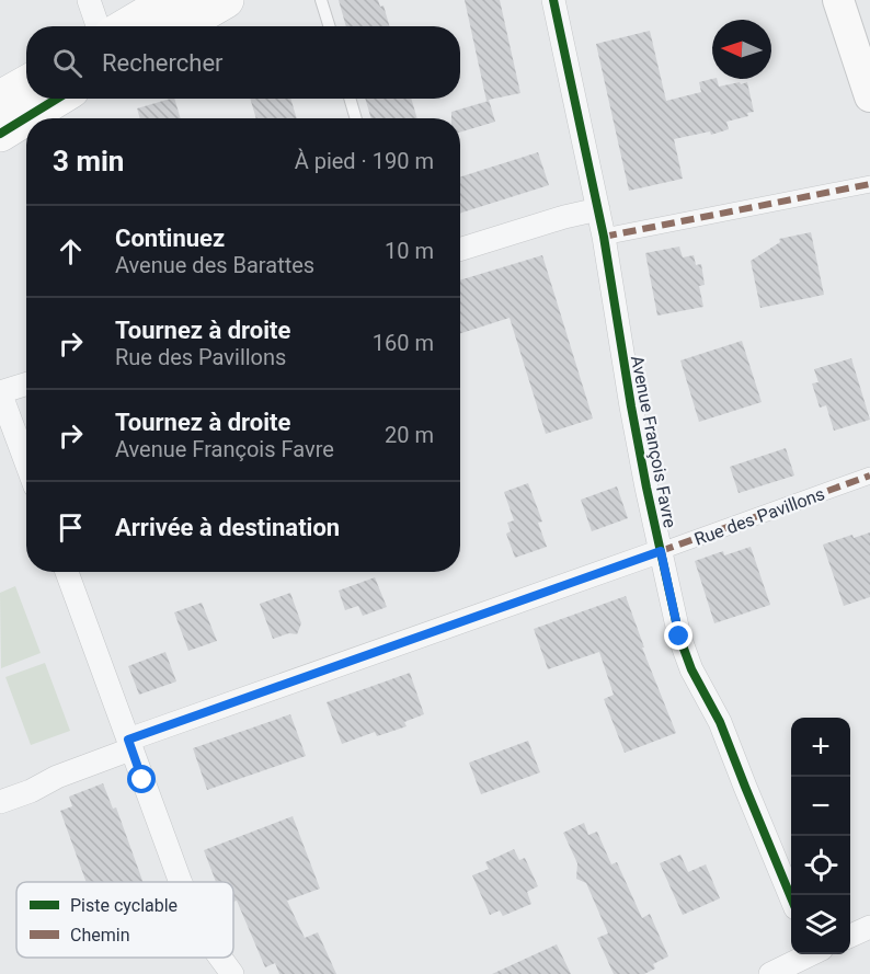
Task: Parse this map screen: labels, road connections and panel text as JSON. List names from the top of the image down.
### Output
{
  "streets": {
    "street": ["Avenue François Favre", "Rue des Pavillons"]
  },
  "crossings": [
    ["Avenue François Favre", "Rue des Pavillons"]
  ],
  "legend": ["Piste cyclable", "Chemin"],
  "north": "left",
  "page": {
    "search": "Rechercher",
    "heading": ["3 min", "À pied · 190 m"],
    "list": [
      ["Continuez", "Avenue des Barattes", "10 m"],
      ["Tournez à droite", "Rue des Pavillons", "160 m"],
      ["Tournez à droite", "Avenue François Favre", "20 m"],
      "Arrivée à destination"
    ],
    "map_buttons": ["+", "−"]
  }
}
